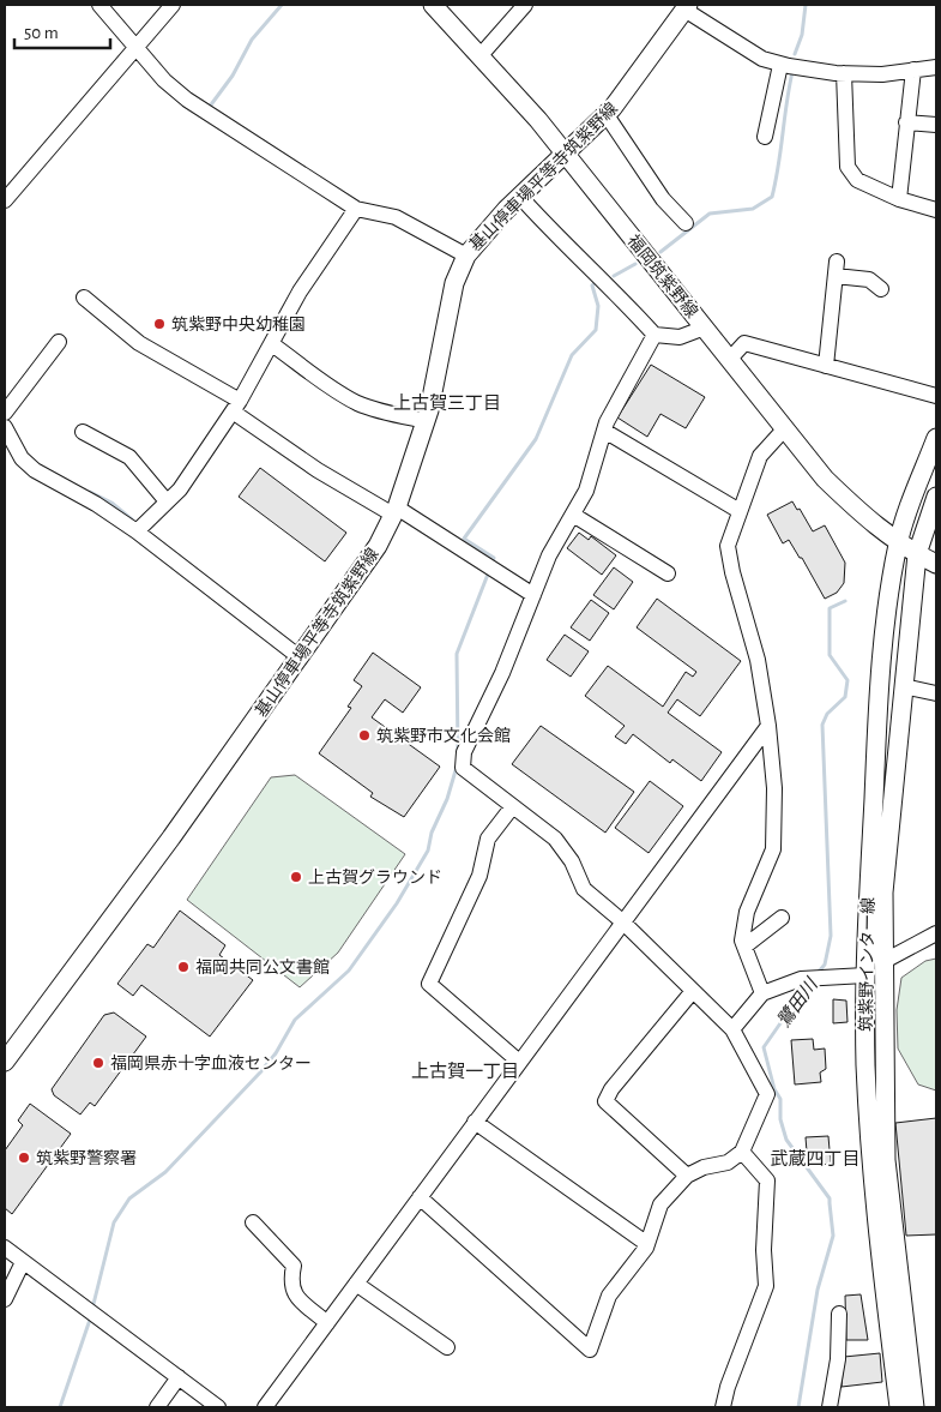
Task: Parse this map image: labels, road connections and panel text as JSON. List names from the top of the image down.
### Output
{
  "streets": {
    "main road": ["基山停車場平等寺筑紫野線", "福岡筑紫野線", "筑紫野インター線"]
  },
  "crossings": [
    ["基山停車場平等寺筑紫野線", "福岡筑紫野線"],
    ["福岡筑紫野線", "筑紫野インター線"]
  ],
  "districts": ["上古賀三丁目", "上古賀一丁目", "武蔵四丁目"],
  "water": ["鷺田川"],
  "places": [
    "筑紫野中央幼稚園",
    "筑紫野市文化会館",
    "上古賀グラウンド",
    "福岡共同公文書館",
    "福岡県赤十字血液センター",
    "筑紫野警察署"
  ],
  "scale_bar": "50 m"
}
